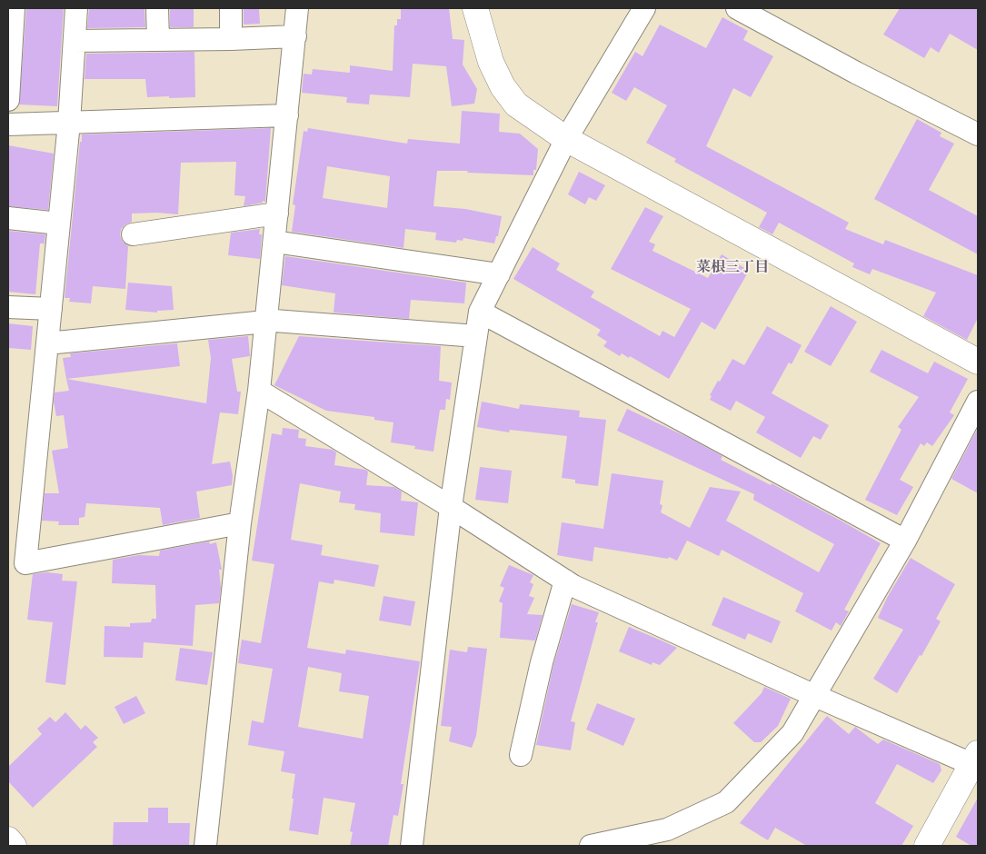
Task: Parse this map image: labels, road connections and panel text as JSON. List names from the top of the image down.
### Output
{
  "districts": ["菜根三丁目"]
}
